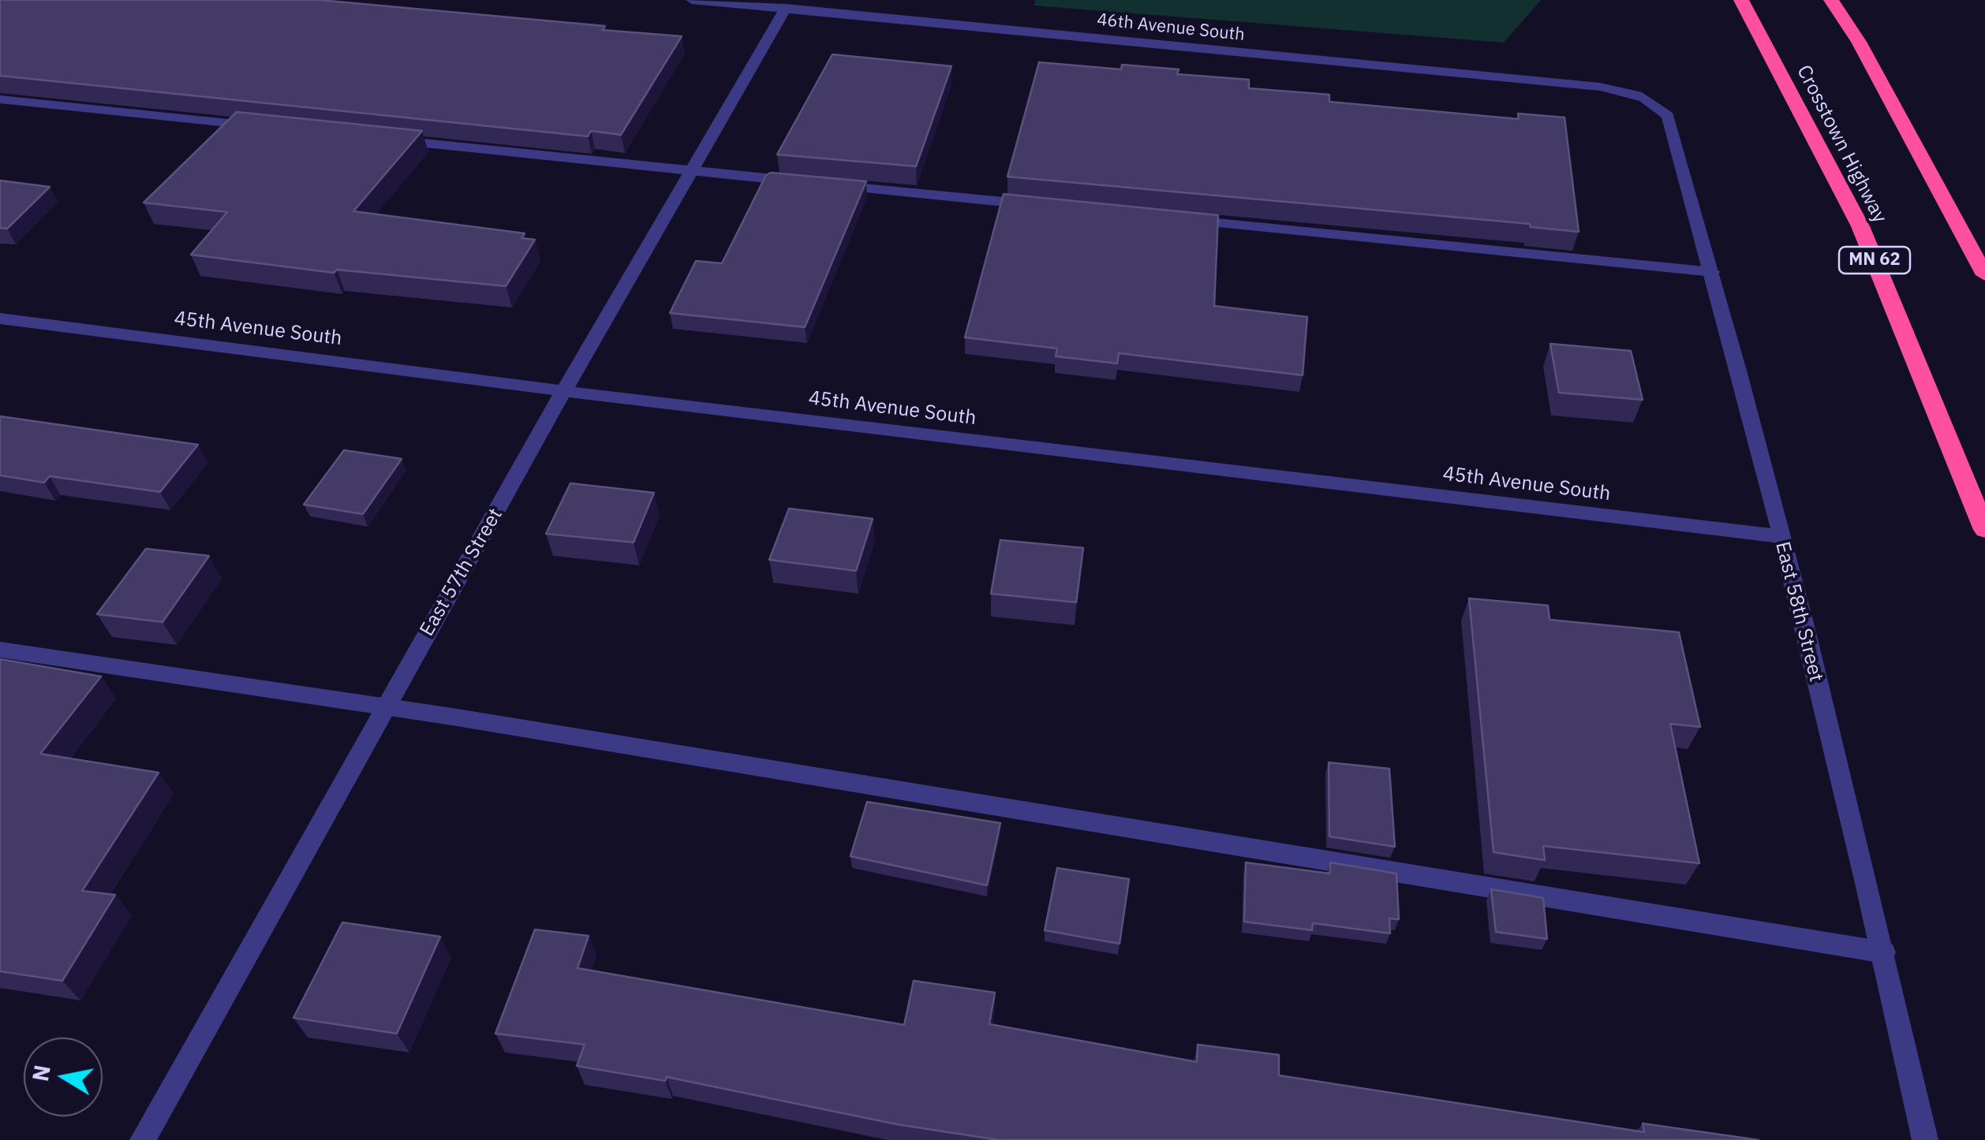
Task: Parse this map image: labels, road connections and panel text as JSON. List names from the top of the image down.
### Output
{
  "streets": {
    "highway": ["Crosstown Highway", "MN 62"],
    "street": [
      "46th Avenue South",
      "45th Avenue South",
      "East 57th Street",
      "East 58th Street"
    ]
  },
  "crossings": [
    ["46th Avenue South", "East 57th Street"],
    ["46th Avenue South", "East 58th Street"],
    ["45th Avenue South", "East 57th Street"],
    ["45th Avenue South", "East 58th Street"]
  ],
  "north": "left"
}
